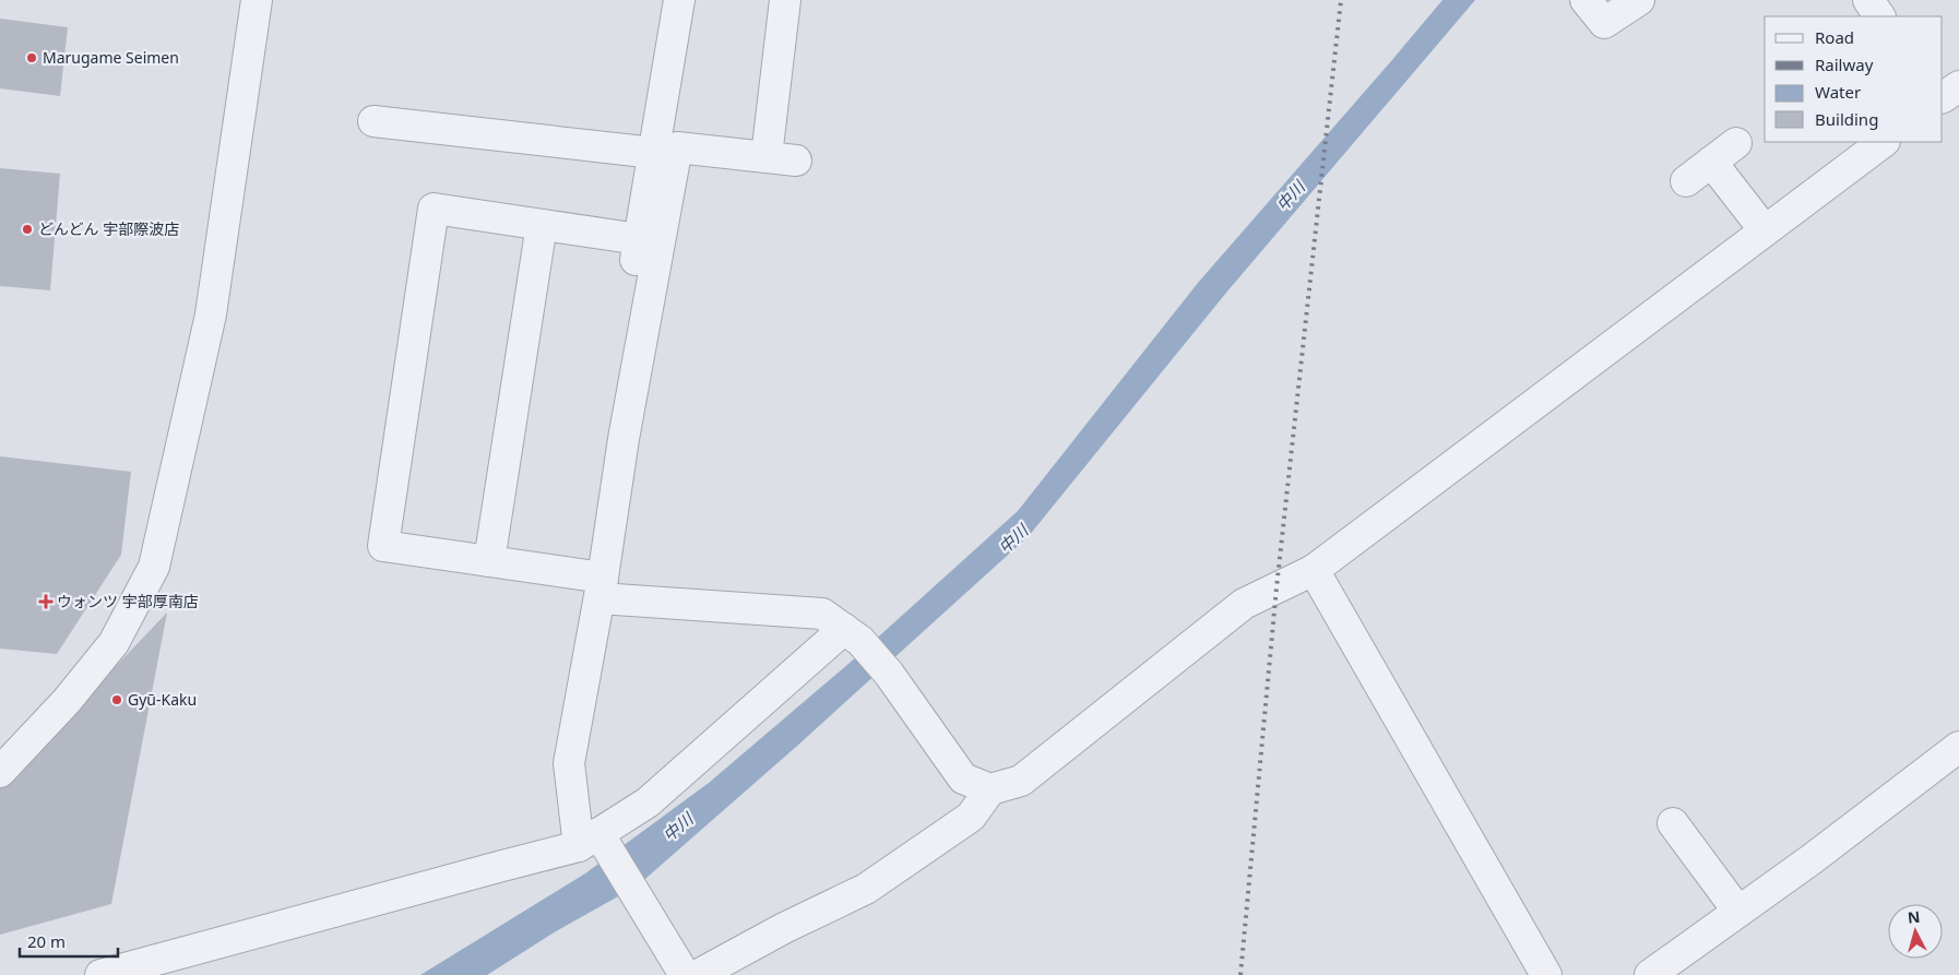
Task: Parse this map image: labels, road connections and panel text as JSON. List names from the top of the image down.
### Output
{
  "water": ["中川"],
  "places": {
    "other": ["Marugame Seimen", "どんどん 宇部際波店", "Gyū-Kaku"],
    "health": ["ウォンツ 宇部厚南店"]
  },
  "legend": [
    "Road",
    "Railway",
    "Water",
    "Building"
  ],
  "scale_bar": "20 m",
  "north": "top"
}
